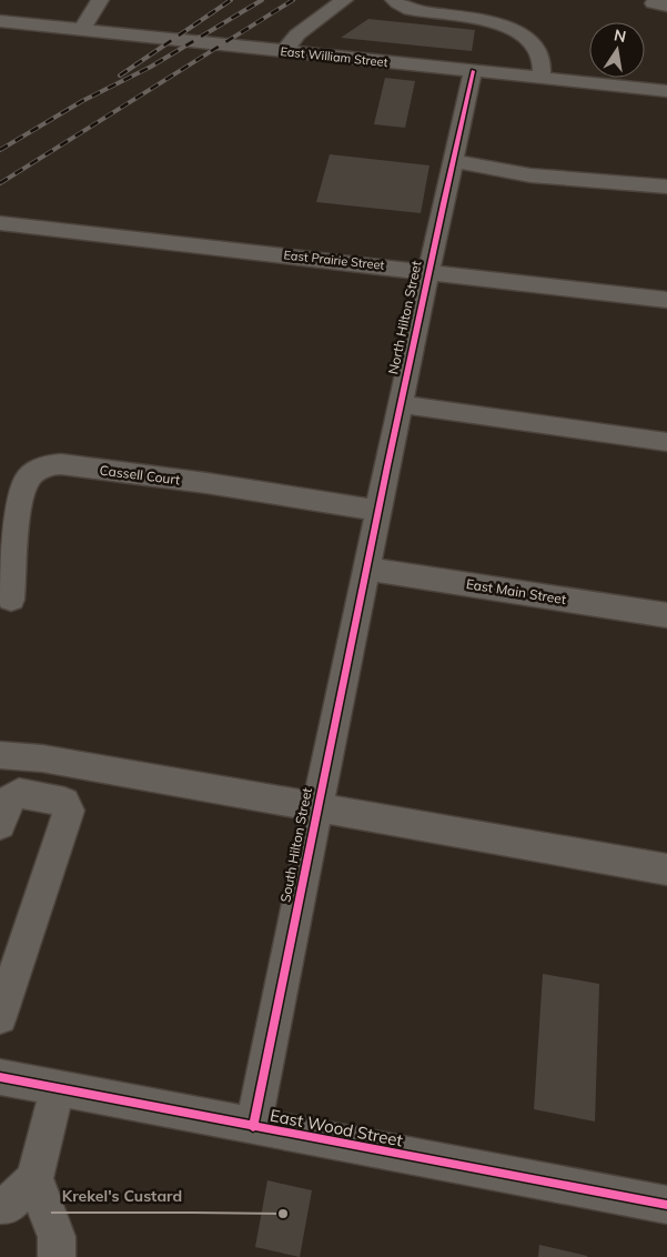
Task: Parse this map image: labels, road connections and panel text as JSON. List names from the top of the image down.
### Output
{
  "streets": {
    "street": [
      "East William Street",
      "East Prairie Street",
      "North Hilton Street",
      "Cassell Court",
      "East Main Street",
      "South Hilton Street",
      "East Wood Street"
    ]
  },
  "crossings": [
    ["East William Street", "North Hilton Street"],
    ["East Prairie Street", "North Hilton Street"],
    ["North Hilton Street", "Cassell Court"],
    ["North Hilton Street", "East Main Street"],
    ["North Hilton Street", "South Hilton Street"],
    ["East Main Street", "South Hilton Street"],
    ["South Hilton Street", "East Wood Street"]
  ],
  "places": ["Krekel's Custard"],
  "north": "top"
}
